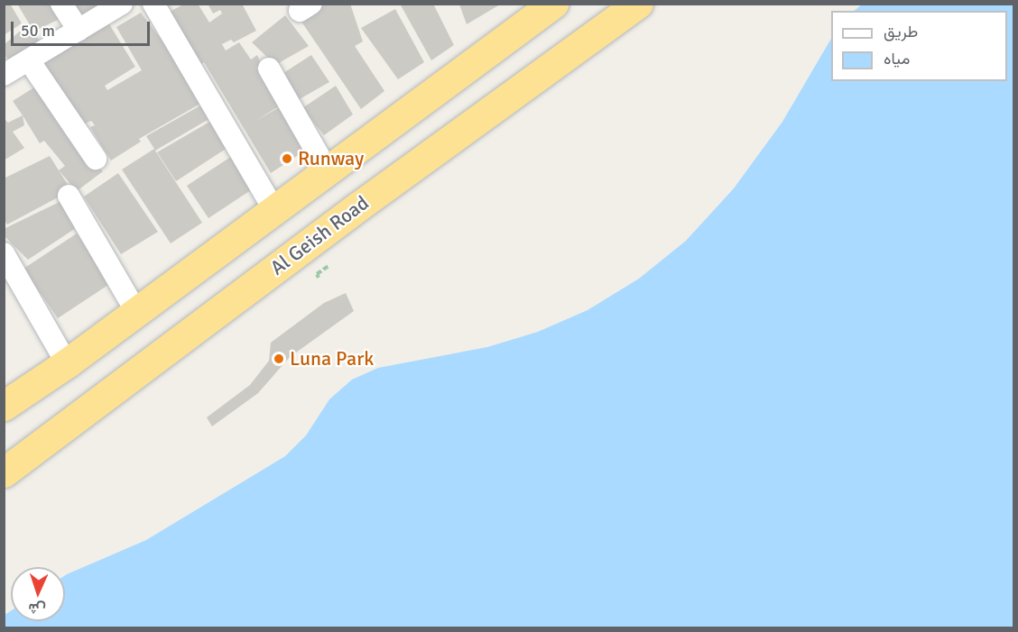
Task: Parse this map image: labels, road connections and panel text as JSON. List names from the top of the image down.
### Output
{
  "streets": {
    "highway": ["Al Geish Road"]
  },
  "places": ["Runway", "Luna Park"],
  "legend": ["طريق", "مياه"],
  "scale_bar": "50 m",
  "north": "bottom"
}
